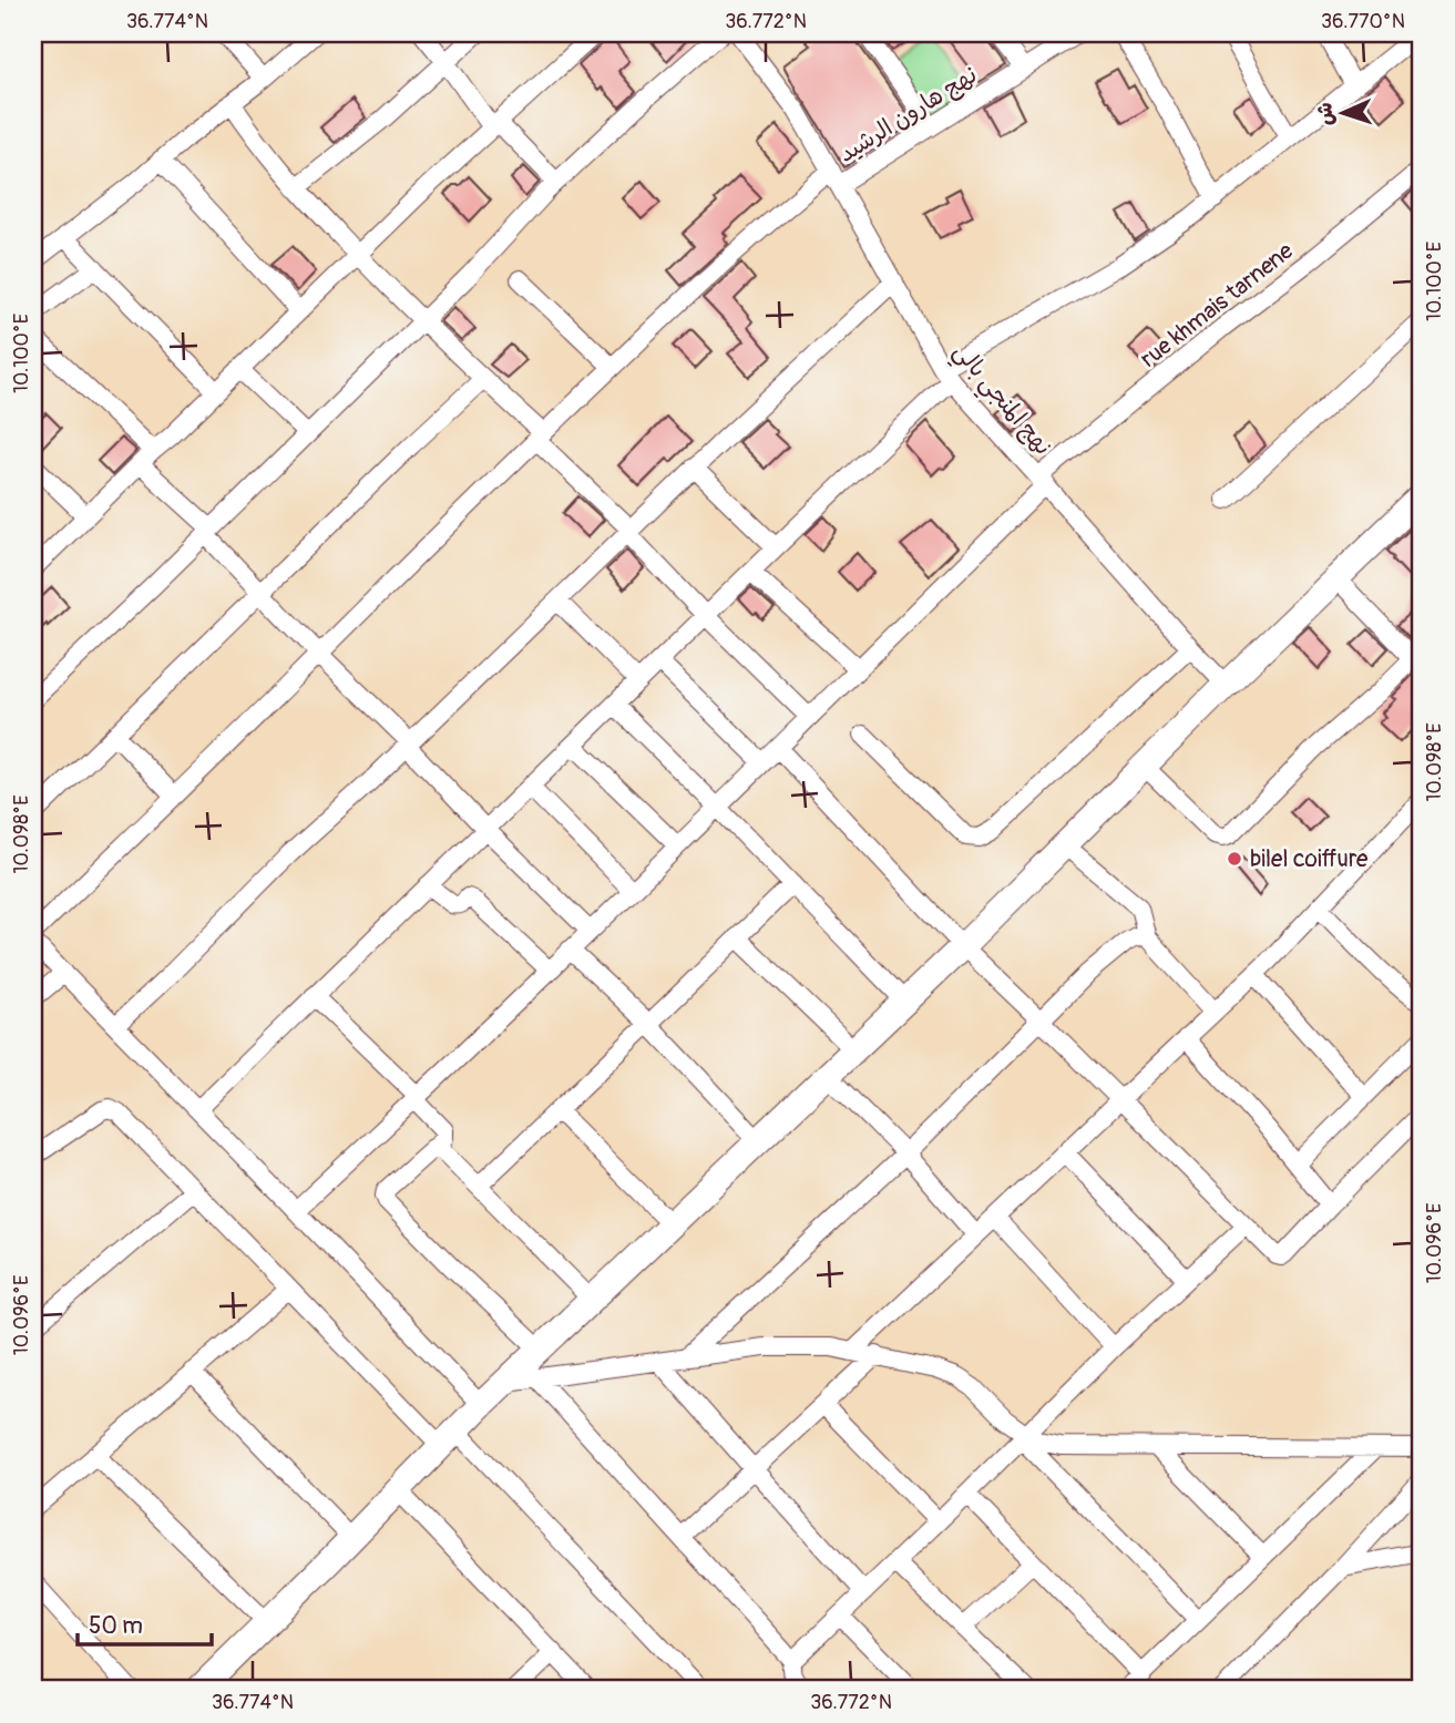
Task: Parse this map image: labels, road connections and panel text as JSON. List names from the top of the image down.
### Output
{
  "streets": {
    "street": ["نهج هارون الرشيد", "rue khmais tarnene", "نهج المنجي بالي"]
  },
  "crossings": [
    ["نهج هارون الرشيد", "نهج المنجي بالي"],
    ["rue khmais tarnene", "نهج المنجي بالي"]
  ],
  "places": ["bilel coiffure"],
  "scale_bar": "50 m",
  "north": "left",
  "coordinates": [
    "36.774°N",
    "36.772°N",
    "36.770°N",
    "10.100°E",
    "10.098°E",
    "10.096°E"
  ]
}
